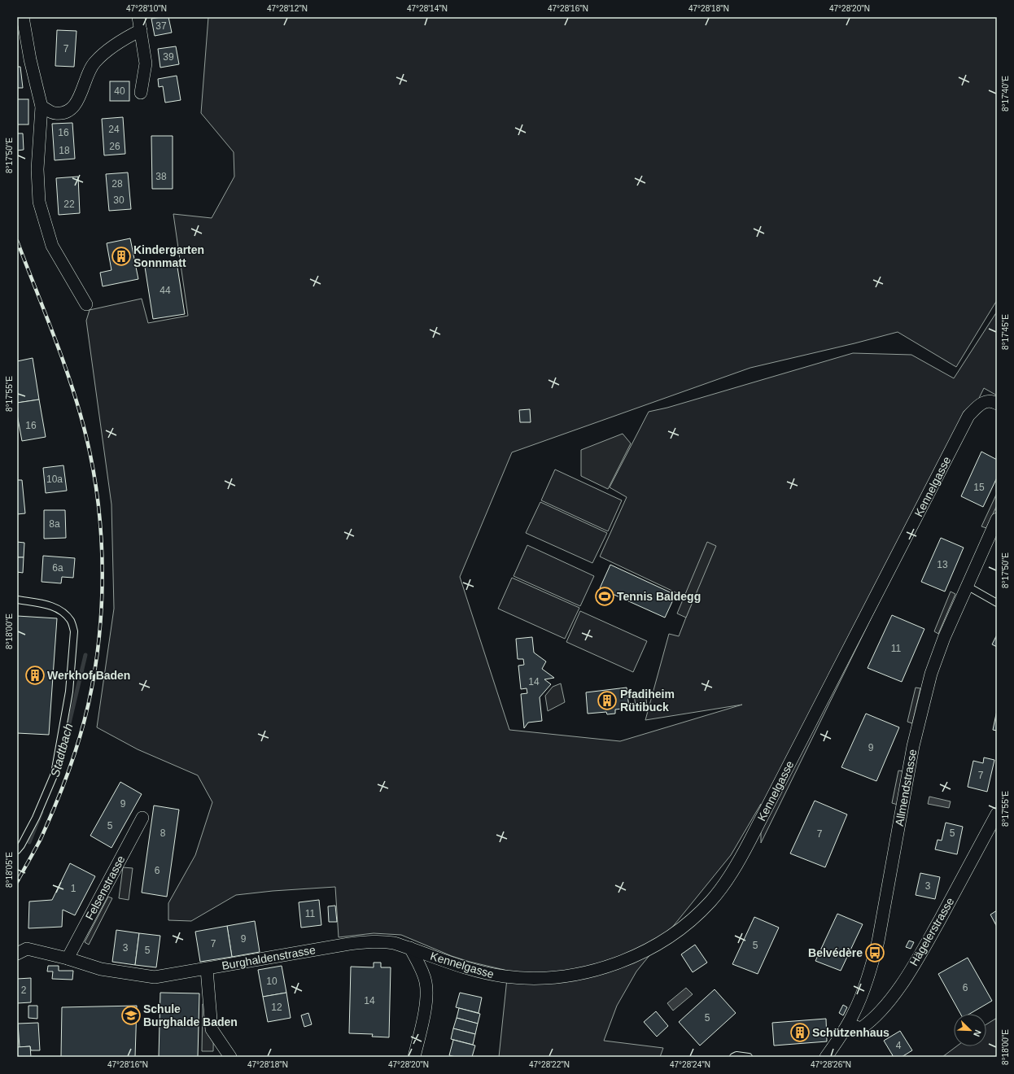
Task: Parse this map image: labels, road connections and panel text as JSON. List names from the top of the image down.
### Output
{
  "streets": {
    "street": [
      "Kennelgasse",
      "Allmendstrasse",
      "Felsenstrasse",
      "Hägelerstrasse",
      "Burghaldenstrasse"
    ]
  },
  "crossings": [
    ["Kennelgasse", "Burghaldenstrasse"],
    ["Allmendstrasse", "Hägelerstrasse"],
    ["Felsenstrasse", "Burghaldenstrasse"]
  ],
  "water": ["Stadtbach"],
  "places": {
    "building": [
      "Kindergarten Sonnmatt",
      "Werkhof Baden",
      "Pfadiheim Rütibuck",
      "Schützenhaus"
    ],
    "sports": ["Tennis Baldegg"],
    "bus stop": ["Belvédère"],
    "school or university": ["Schule Burghalde Baden"]
  },
  "house_numbers": [
    "37",
    "7",
    "39",
    "40",
    "24",
    "16",
    "26",
    "18",
    "38",
    "28",
    "30",
    "22",
    "44",
    "16",
    "10a",
    "15",
    "8a",
    "13",
    "6a",
    "11",
    "14",
    "9",
    "7",
    "9",
    "5",
    "8",
    "5",
    "7",
    "6",
    "3",
    "1",
    "11",
    "9",
    "7",
    "5",
    "3",
    "5",
    "10",
    "6",
    "2",
    "14",
    "12",
    "5",
    "4"
  ],
  "north": "bottom right",
  "coordinates": [
    "47°28'10\"N",
    "47°28'12\"N",
    "47°28'14\"N",
    "47°28'16\"N",
    "47°28'18\"N",
    "47°28'20\"N",
    "8°17'40\"E",
    "8°17'50\"E",
    "8°17'45\"E",
    "8°17'55\"E",
    "8°18'00\"E",
    "8°18'05\"E",
    "47°28'22\"N",
    "47°28'24\"N",
    "47°28'26\"N"
  ]
}
